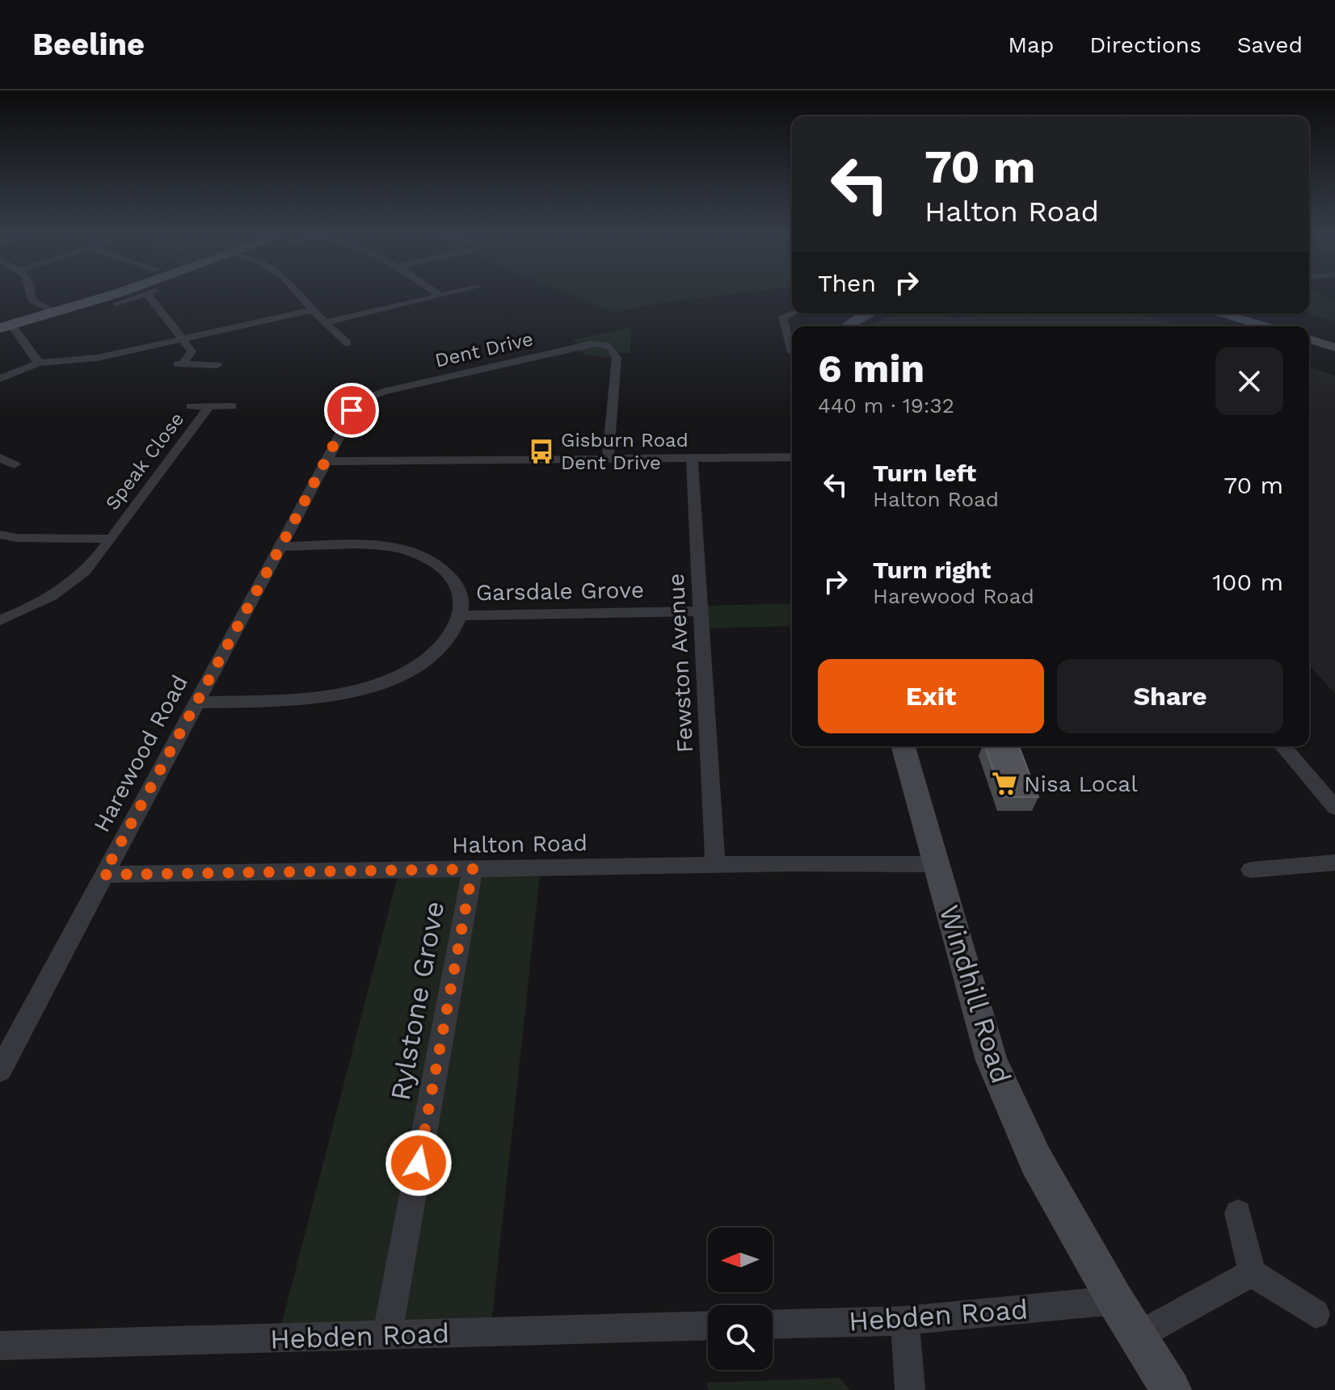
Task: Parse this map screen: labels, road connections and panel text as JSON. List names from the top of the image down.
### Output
{
  "streets": {
    "street": [
      "Dent Drive",
      "Speak Close",
      "Garsdale Grove",
      "Fewston Avenue",
      "Harewood Road",
      "Halton Road",
      "Windhill Road",
      "Rylstone Grove",
      "Hebden Road"
    ]
  },
  "crossings": [
    ["Dent Drive", "Harewood Road"],
    ["Garsdale Grove", "Fewston Avenue"],
    ["Garsdale Grove", "Harewood Road"],
    ["Fewston Avenue", "Halton Road"],
    ["Harewood Road", "Halton Road"],
    ["Halton Road", "Windhill Road"],
    ["Halton Road", "Rylstone Grove"],
    ["Windhill Road", "Hebden Road"],
    ["Rylstone Grove", "Hebden Road"]
  ],
  "places": {
    "bus stop": ["Gisburn Road Dent Drive"],
    "supermarket": ["Nisa Local"]
  },
  "north": "left",
  "page": {
    "header": "Beeline",
    "nav": ["Map", "Directions", "Saved"],
    "turn": ["70 m", "Halton Road"],
    "then": "Then",
    "heading": ["6 min", "440 m · 19:32"],
    "list": [
      {
        "name": "Turn left",
        "note": "Halton Road",
        "value": "70 m"
      },
      {
        "name": "Turn right",
        "note": "Harewood Road",
        "value": "100 m"
      }
    ],
    "buttons": ["Exit", "Share"]
  }
}
